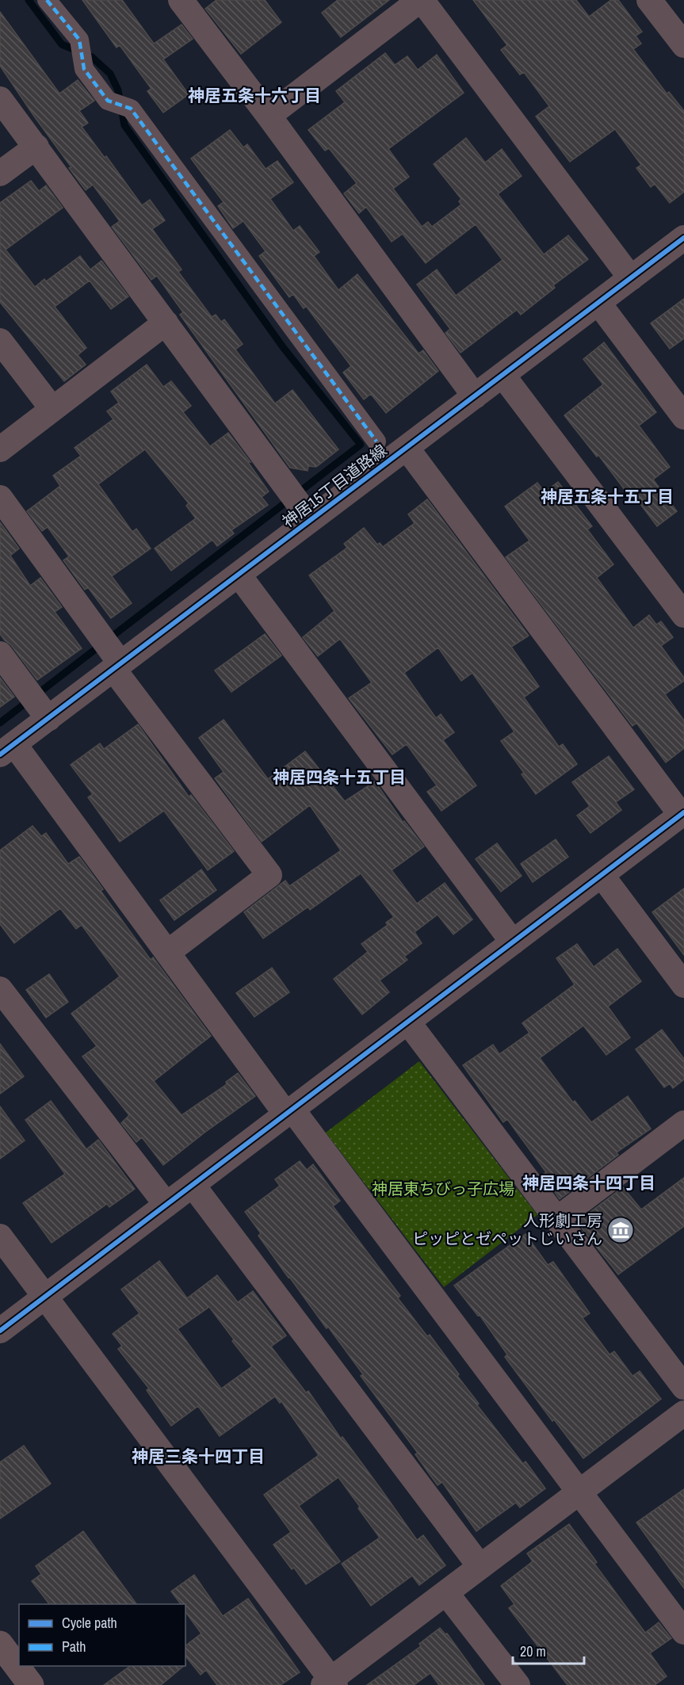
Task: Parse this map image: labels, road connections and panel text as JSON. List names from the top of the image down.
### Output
{
  "streets": {
    "street": ["神居15丁目道路線"]
  },
  "districts": [
    "神居五条十六丁目",
    "神居五条十五丁目",
    "神居四条十五丁目",
    "神居四条十四丁目",
    "神居三条十四丁目"
  ],
  "parks": ["神居東ちびっ子広場"],
  "places": {
    "museum": ["人形劇工房 ピッピとゼペットじいさん"]
  },
  "legend": ["Cycle path", "Path"],
  "scale_bar": "20 m"
}
